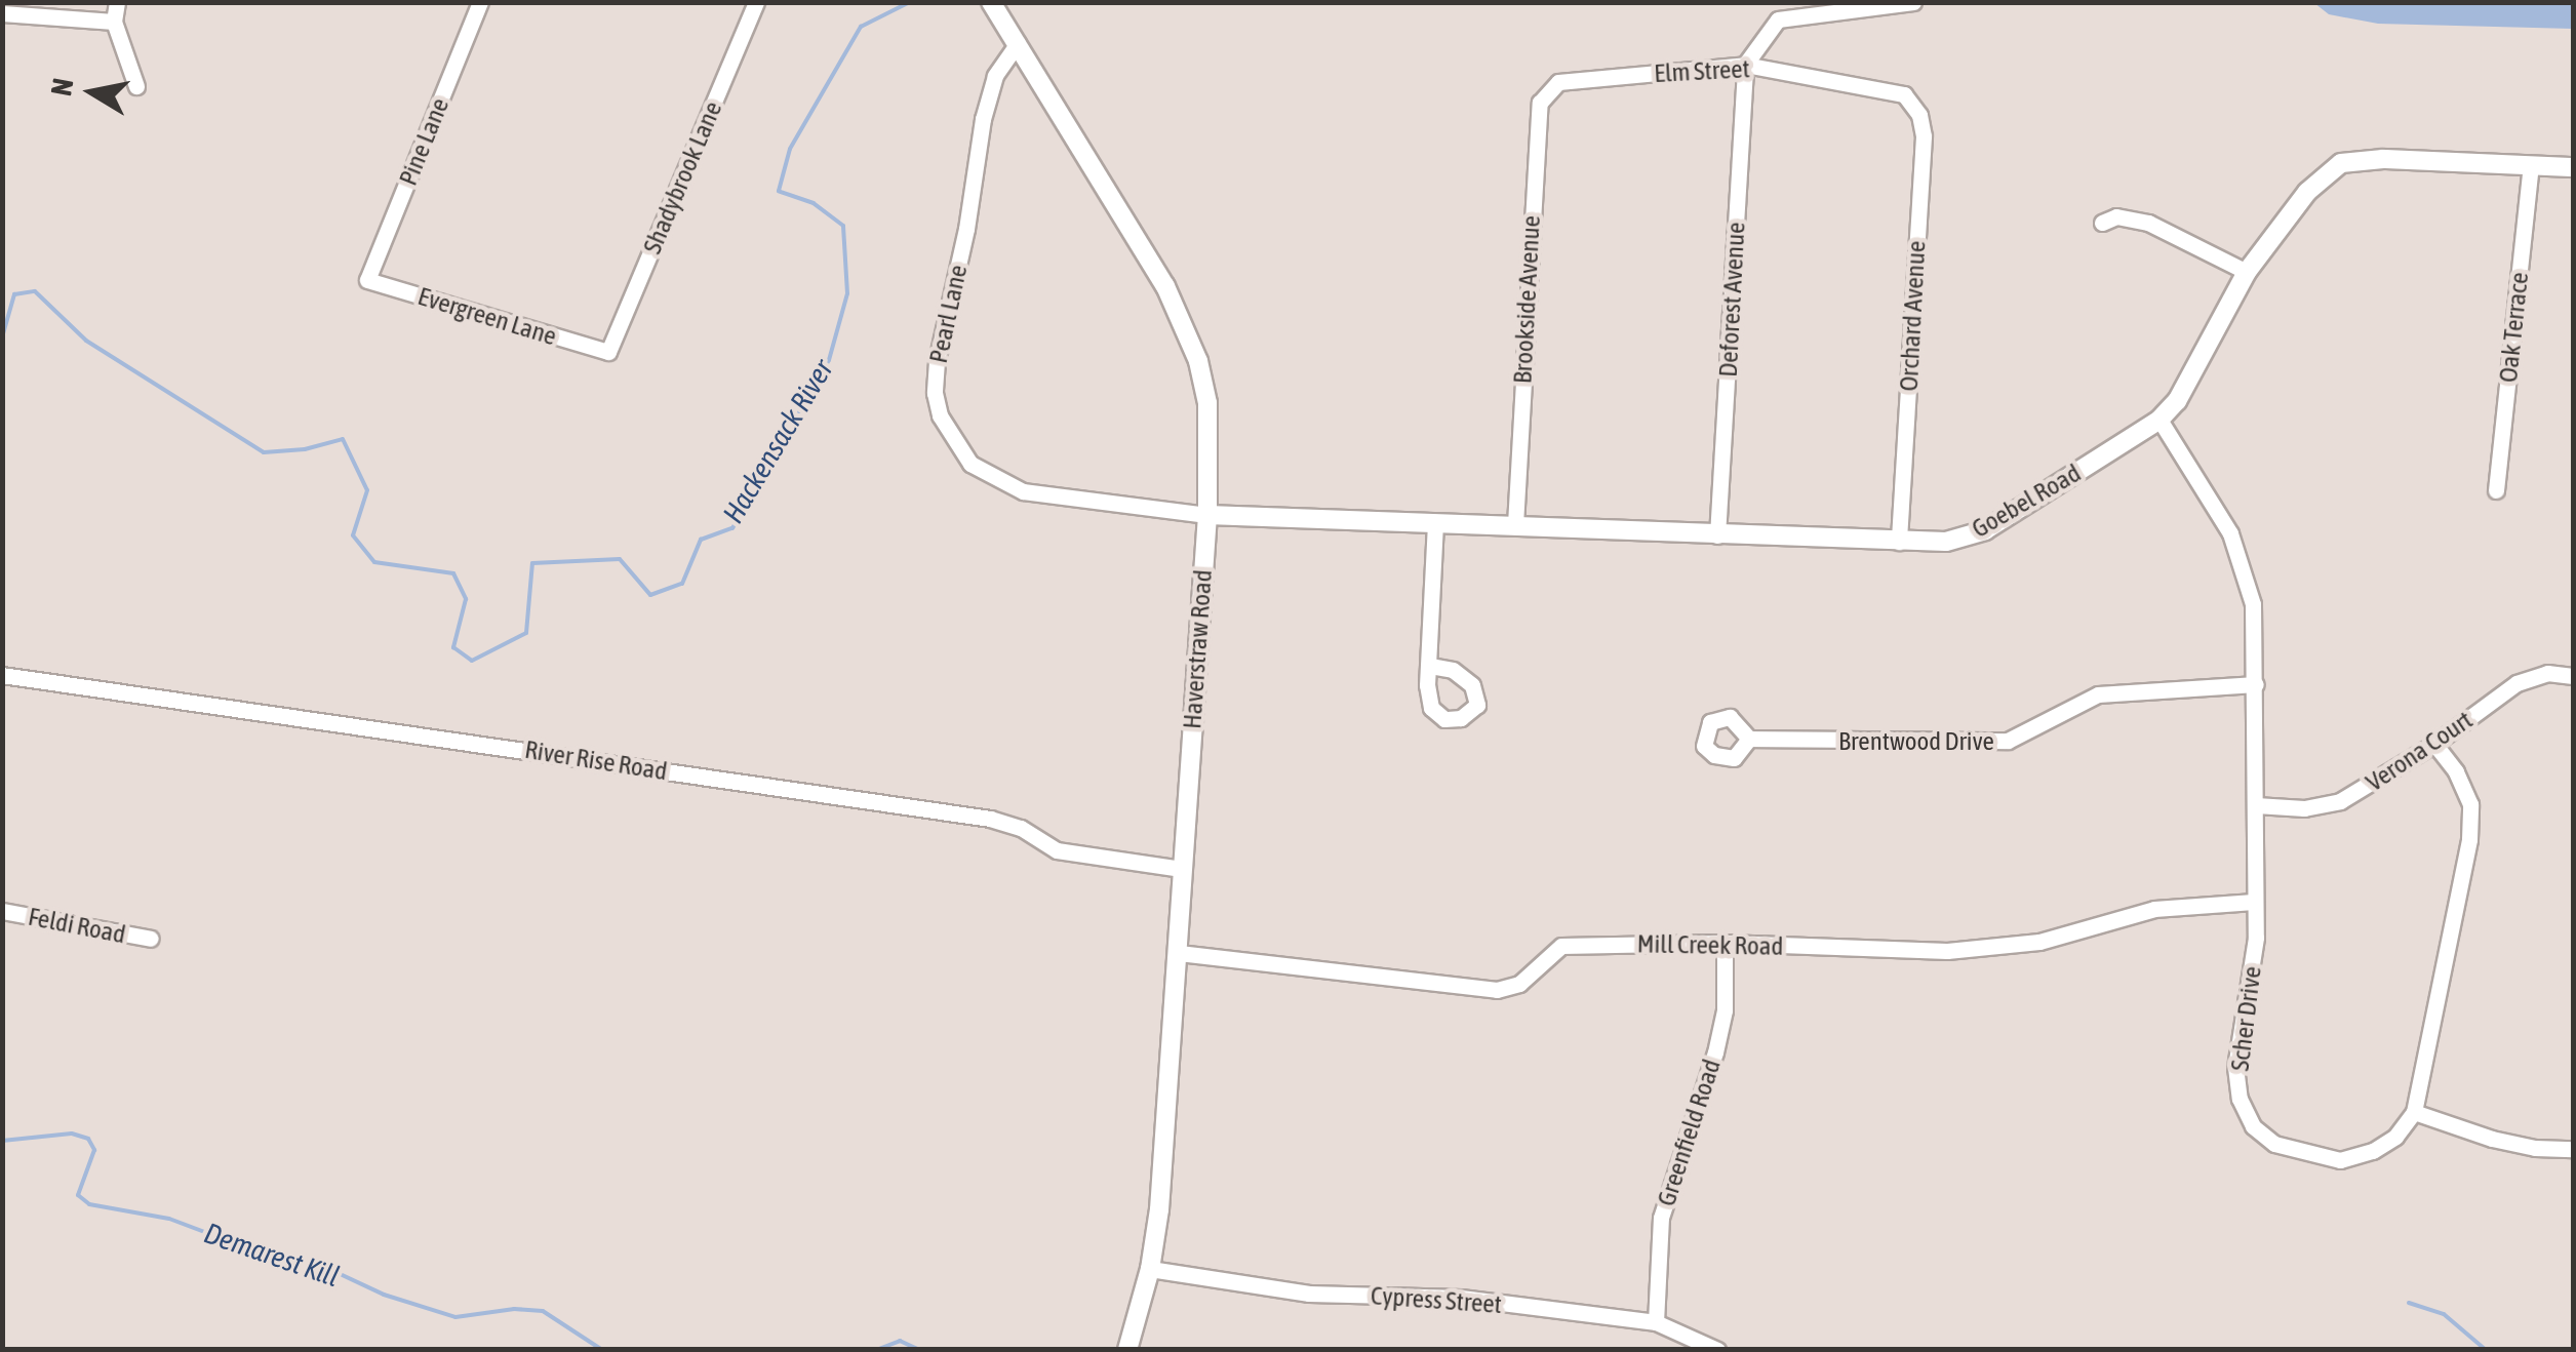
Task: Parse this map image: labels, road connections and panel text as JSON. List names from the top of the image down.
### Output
{
  "streets": {
    "street": [
      "Elm Street",
      "Pine Lane",
      "Shadybrook Lane",
      "Brookside Avenue",
      "Deforest Avenue",
      "Pearl Lane",
      "Evergreen Lane",
      "Orchard Avenue",
      "Oak Terrace",
      "Goebel Road",
      "Haverstraw Road",
      "Brentwood Drive",
      "Verona Court",
      "River Rise Road",
      "Feldi Road",
      "Mill Creek Road",
      "Scher Drive",
      "Greenfield Road",
      "Cypress Street"
    ]
  },
  "crossings": [
    ["Elm Street", "Brookside Avenue"],
    ["Elm Street", "Deforest Avenue"],
    ["Elm Street", "Orchard Avenue"],
    ["Pine Lane", "Evergreen Lane"],
    ["Shadybrook Lane", "Evergreen Lane"],
    ["Brookside Avenue", "Goebel Road"],
    ["Deforest Avenue", "Goebel Road"],
    ["Pearl Lane", "Goebel Road"],
    ["Pearl Lane", "Haverstraw Road"],
    ["Orchard Avenue", "Goebel Road"],
    ["Oak Terrace", "Goebel Road"],
    ["Goebel Road", "Haverstraw Road"],
    ["Goebel Road", "Scher Drive"],
    ["Haverstraw Road", "River Rise Road"],
    ["Haverstraw Road", "Mill Creek Road"],
    ["Haverstraw Road", "Cypress Street"],
    ["Brentwood Drive", "Scher Drive"],
    ["Verona Court", "Scher Drive"],
    ["Mill Creek Road", "Scher Drive"],
    ["Mill Creek Road", "Greenfield Road"],
    ["Greenfield Road", "Cypress Street"]
  ],
  "water": ["Hackensack River", "Demarest Kill"],
  "north": "left"
}
